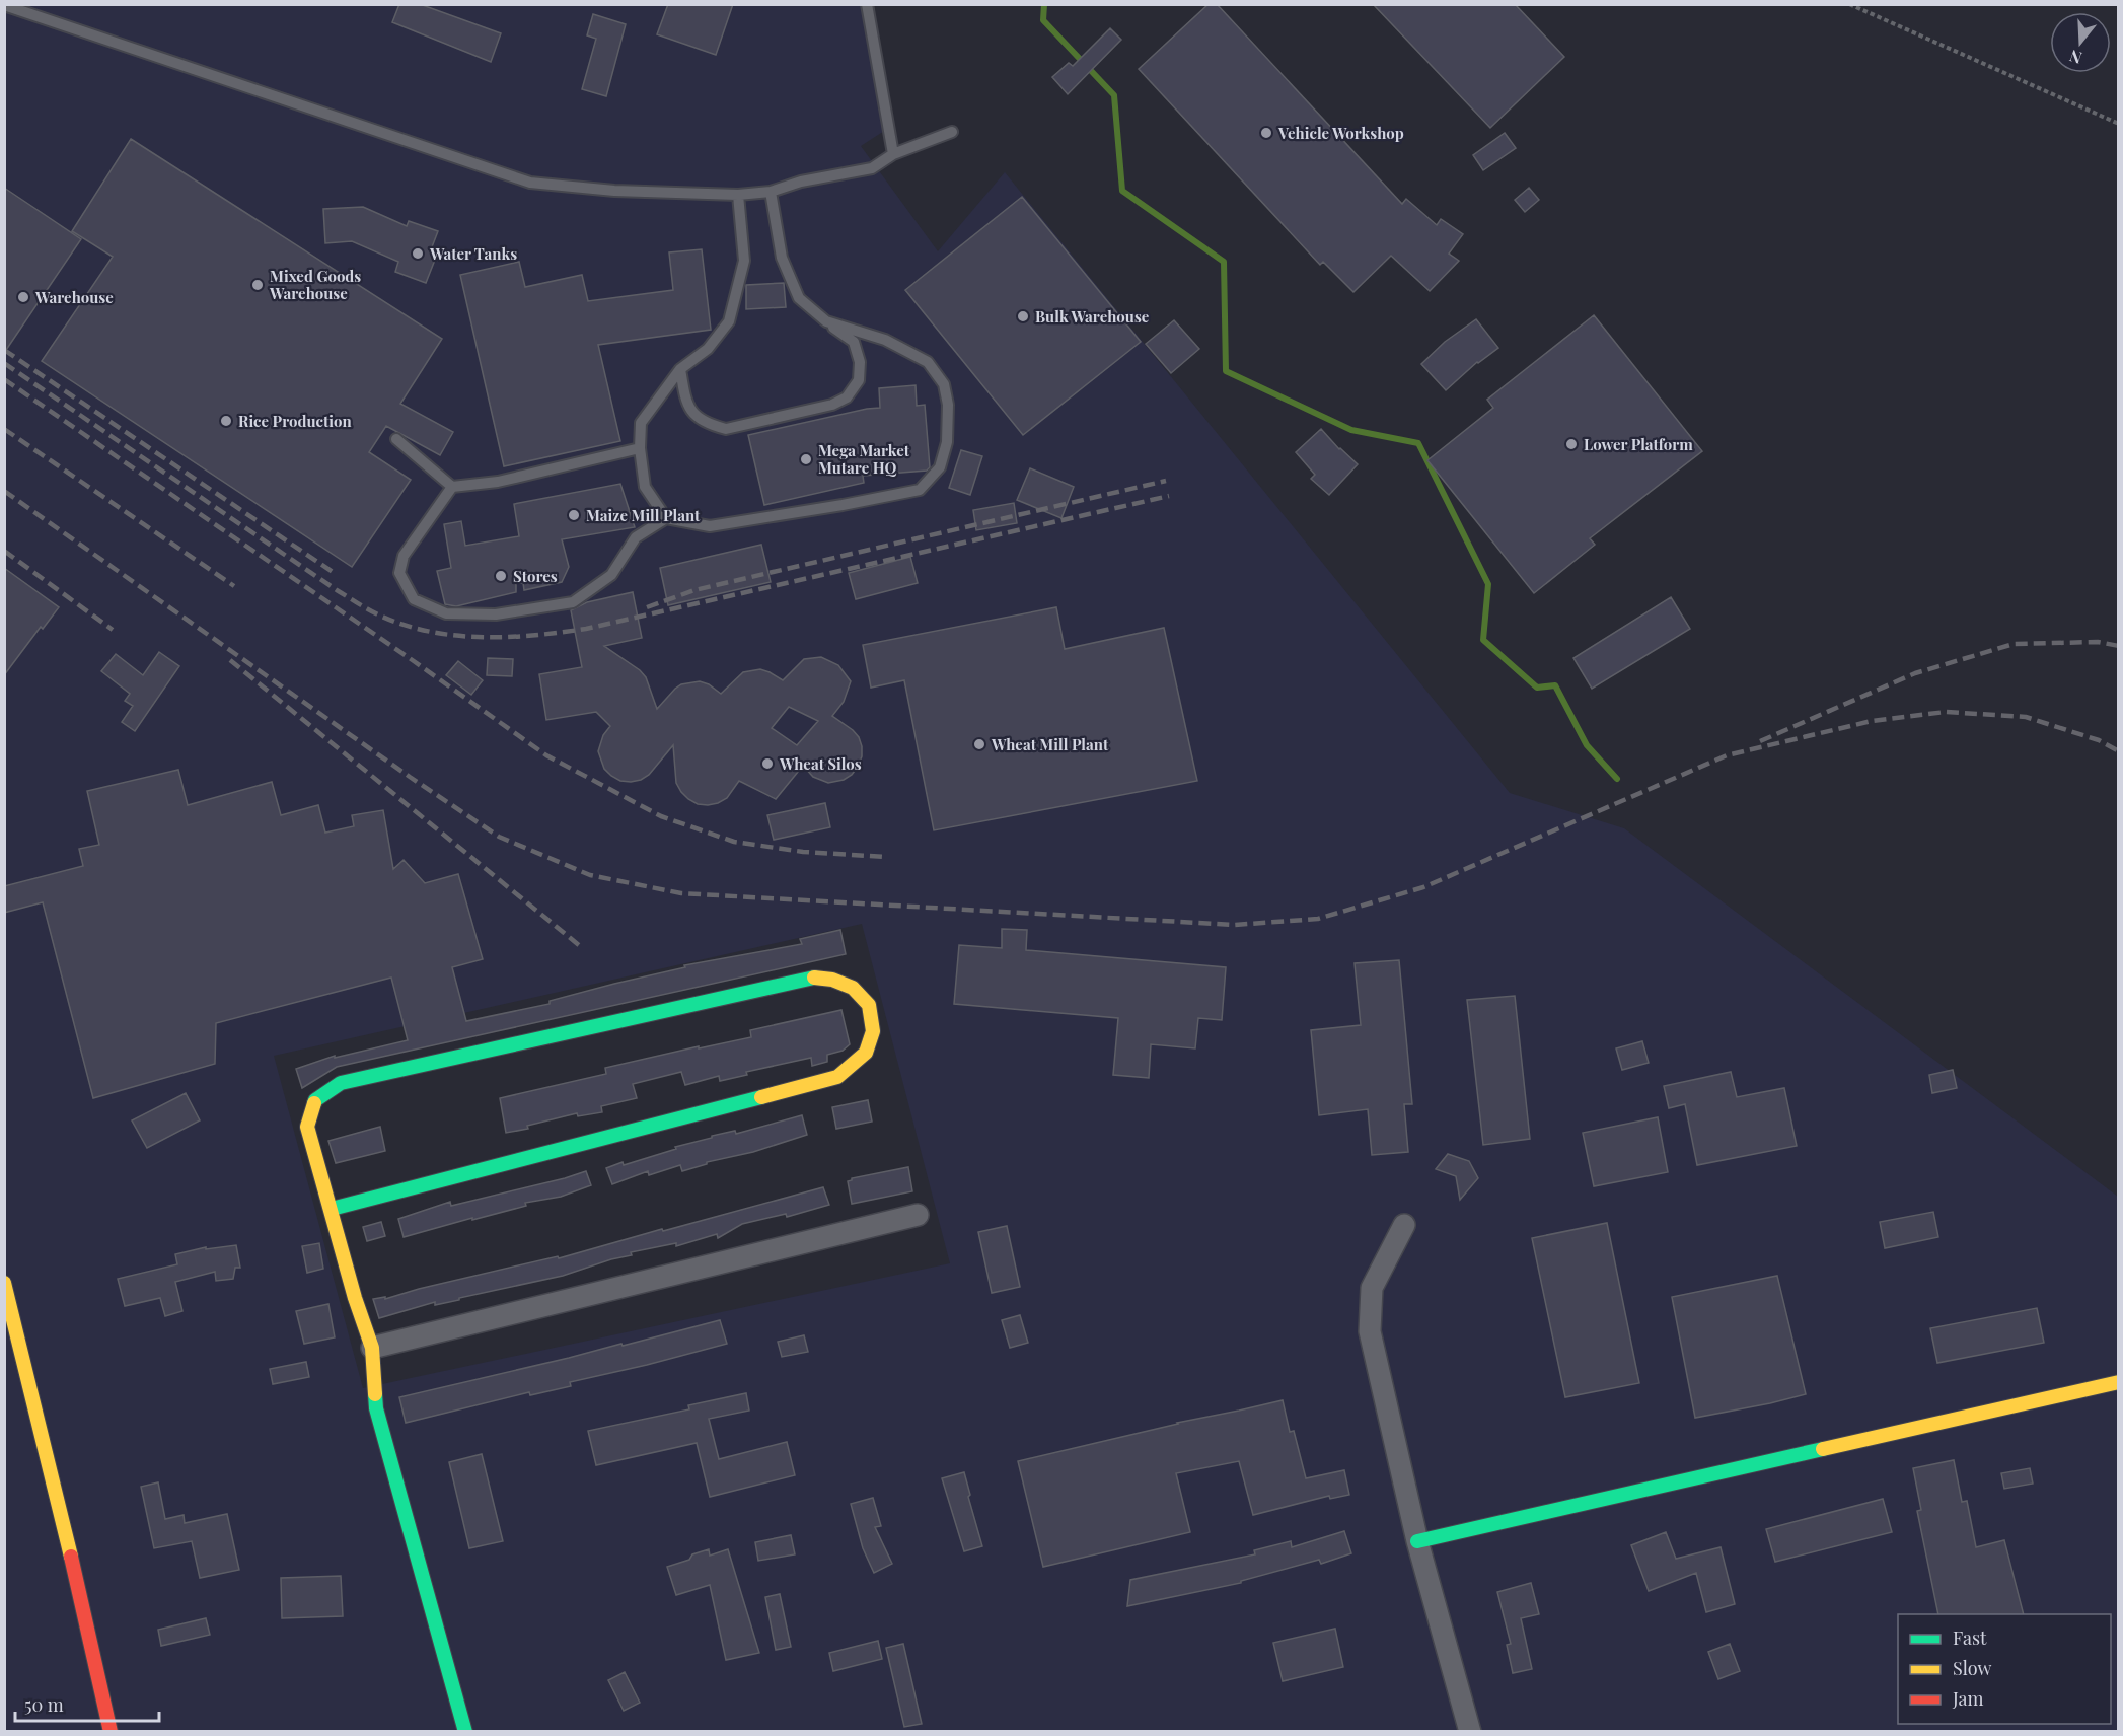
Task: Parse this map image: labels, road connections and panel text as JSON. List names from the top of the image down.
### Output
{
  "places": [
    "Vehicle Workshop",
    "Water Tanks",
    "Mixed Goods Warehouse",
    "Warehouse",
    "Bulk Warehouse",
    "Rice Production",
    "Lower Platform",
    "Mega Market Mutare HQ",
    "Maize Mill Plant",
    "Stores",
    "Wheat Mill Plant",
    "Wheat Silos"
  ],
  "legend": ["Fast", "Slow", "Jam"],
  "scale_bar": "50 m",
  "north": "bottom"
}
